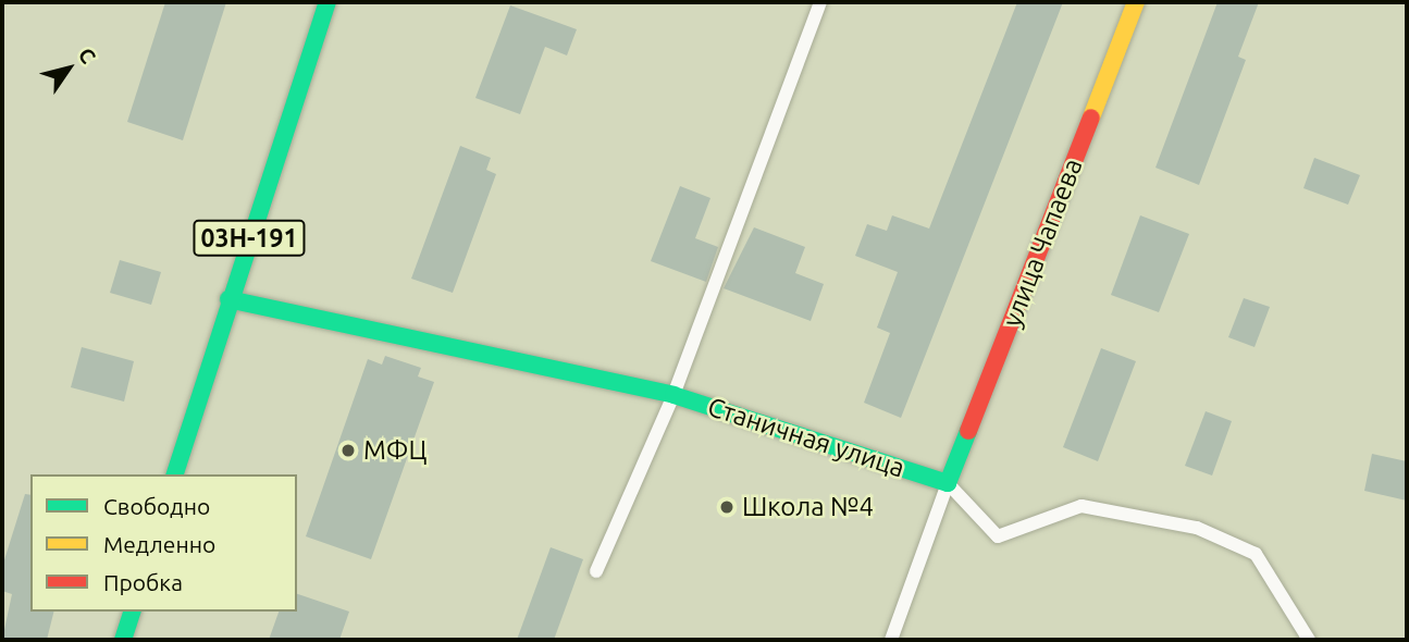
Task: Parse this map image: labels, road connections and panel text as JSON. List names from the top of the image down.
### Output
{
  "streets": {
    "street": ["03Н-191", "улица Чапаева", "Станичная улица"]
  },
  "crossings": [
    ["03Н-191", "Станичная улица"],
    ["улица Чапаева", "Станичная улица"]
  ],
  "places": ["МФЦ", "Школа №4"],
  "legend": ["Свободно", "Медленно", "Пробка"],
  "north": "top right"
}
